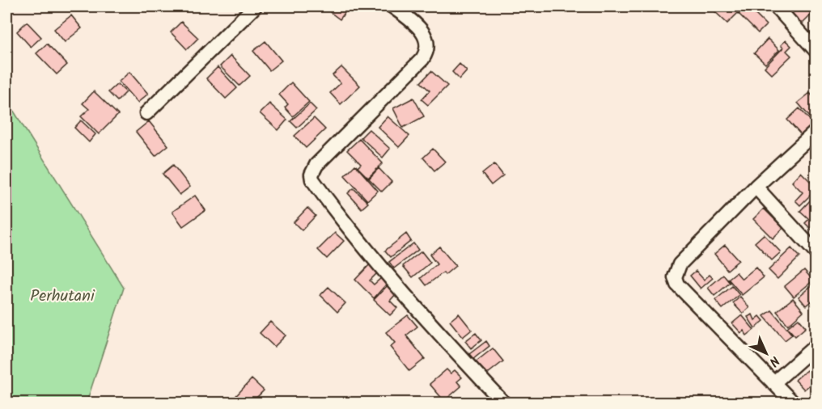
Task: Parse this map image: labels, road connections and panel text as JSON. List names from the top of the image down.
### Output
{
  "parks": ["Perhutani"],
  "north": "bottom right"
}
